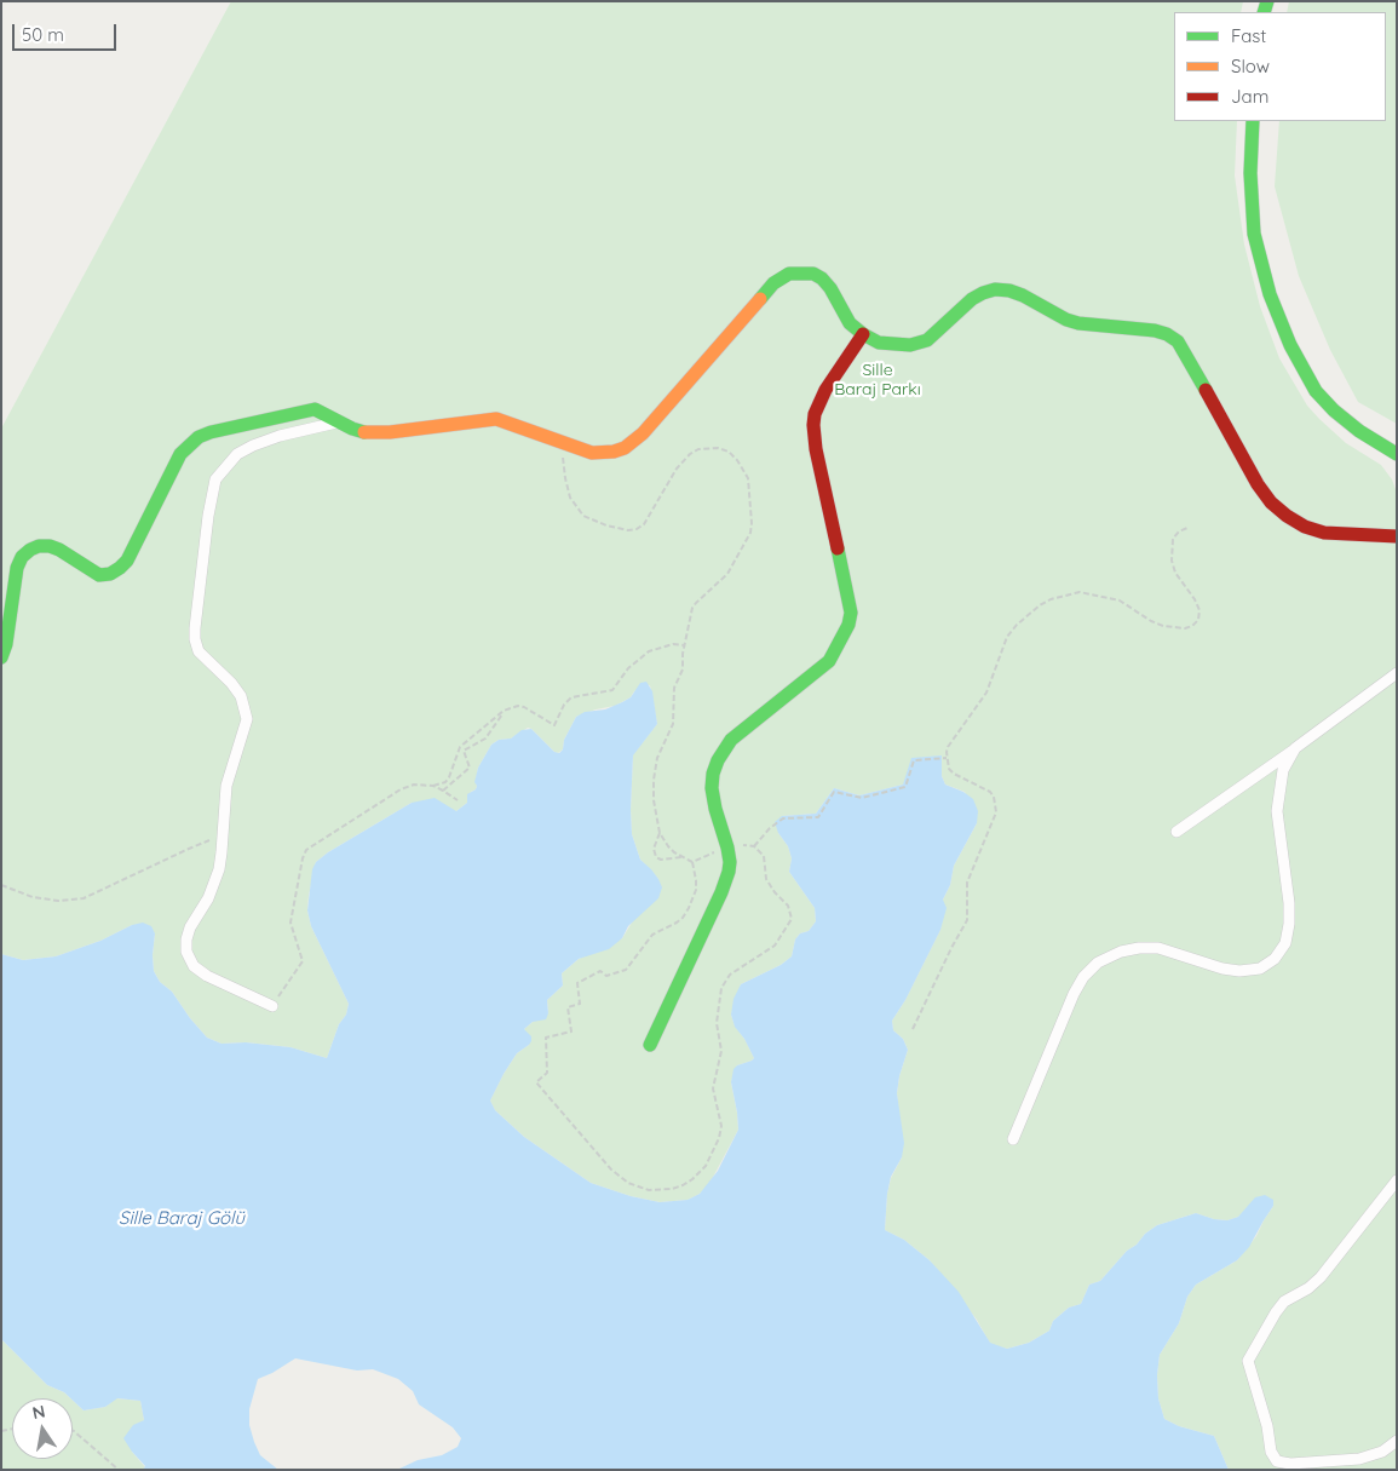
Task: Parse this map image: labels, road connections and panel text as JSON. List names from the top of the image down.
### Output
{
  "water": ["Sille Baraj Gölü"],
  "parks": ["Sille Baraj Parkı"],
  "legend": ["Fast", "Slow", "Jam"],
  "scale_bar": "50 m",
  "north": "top"
}
